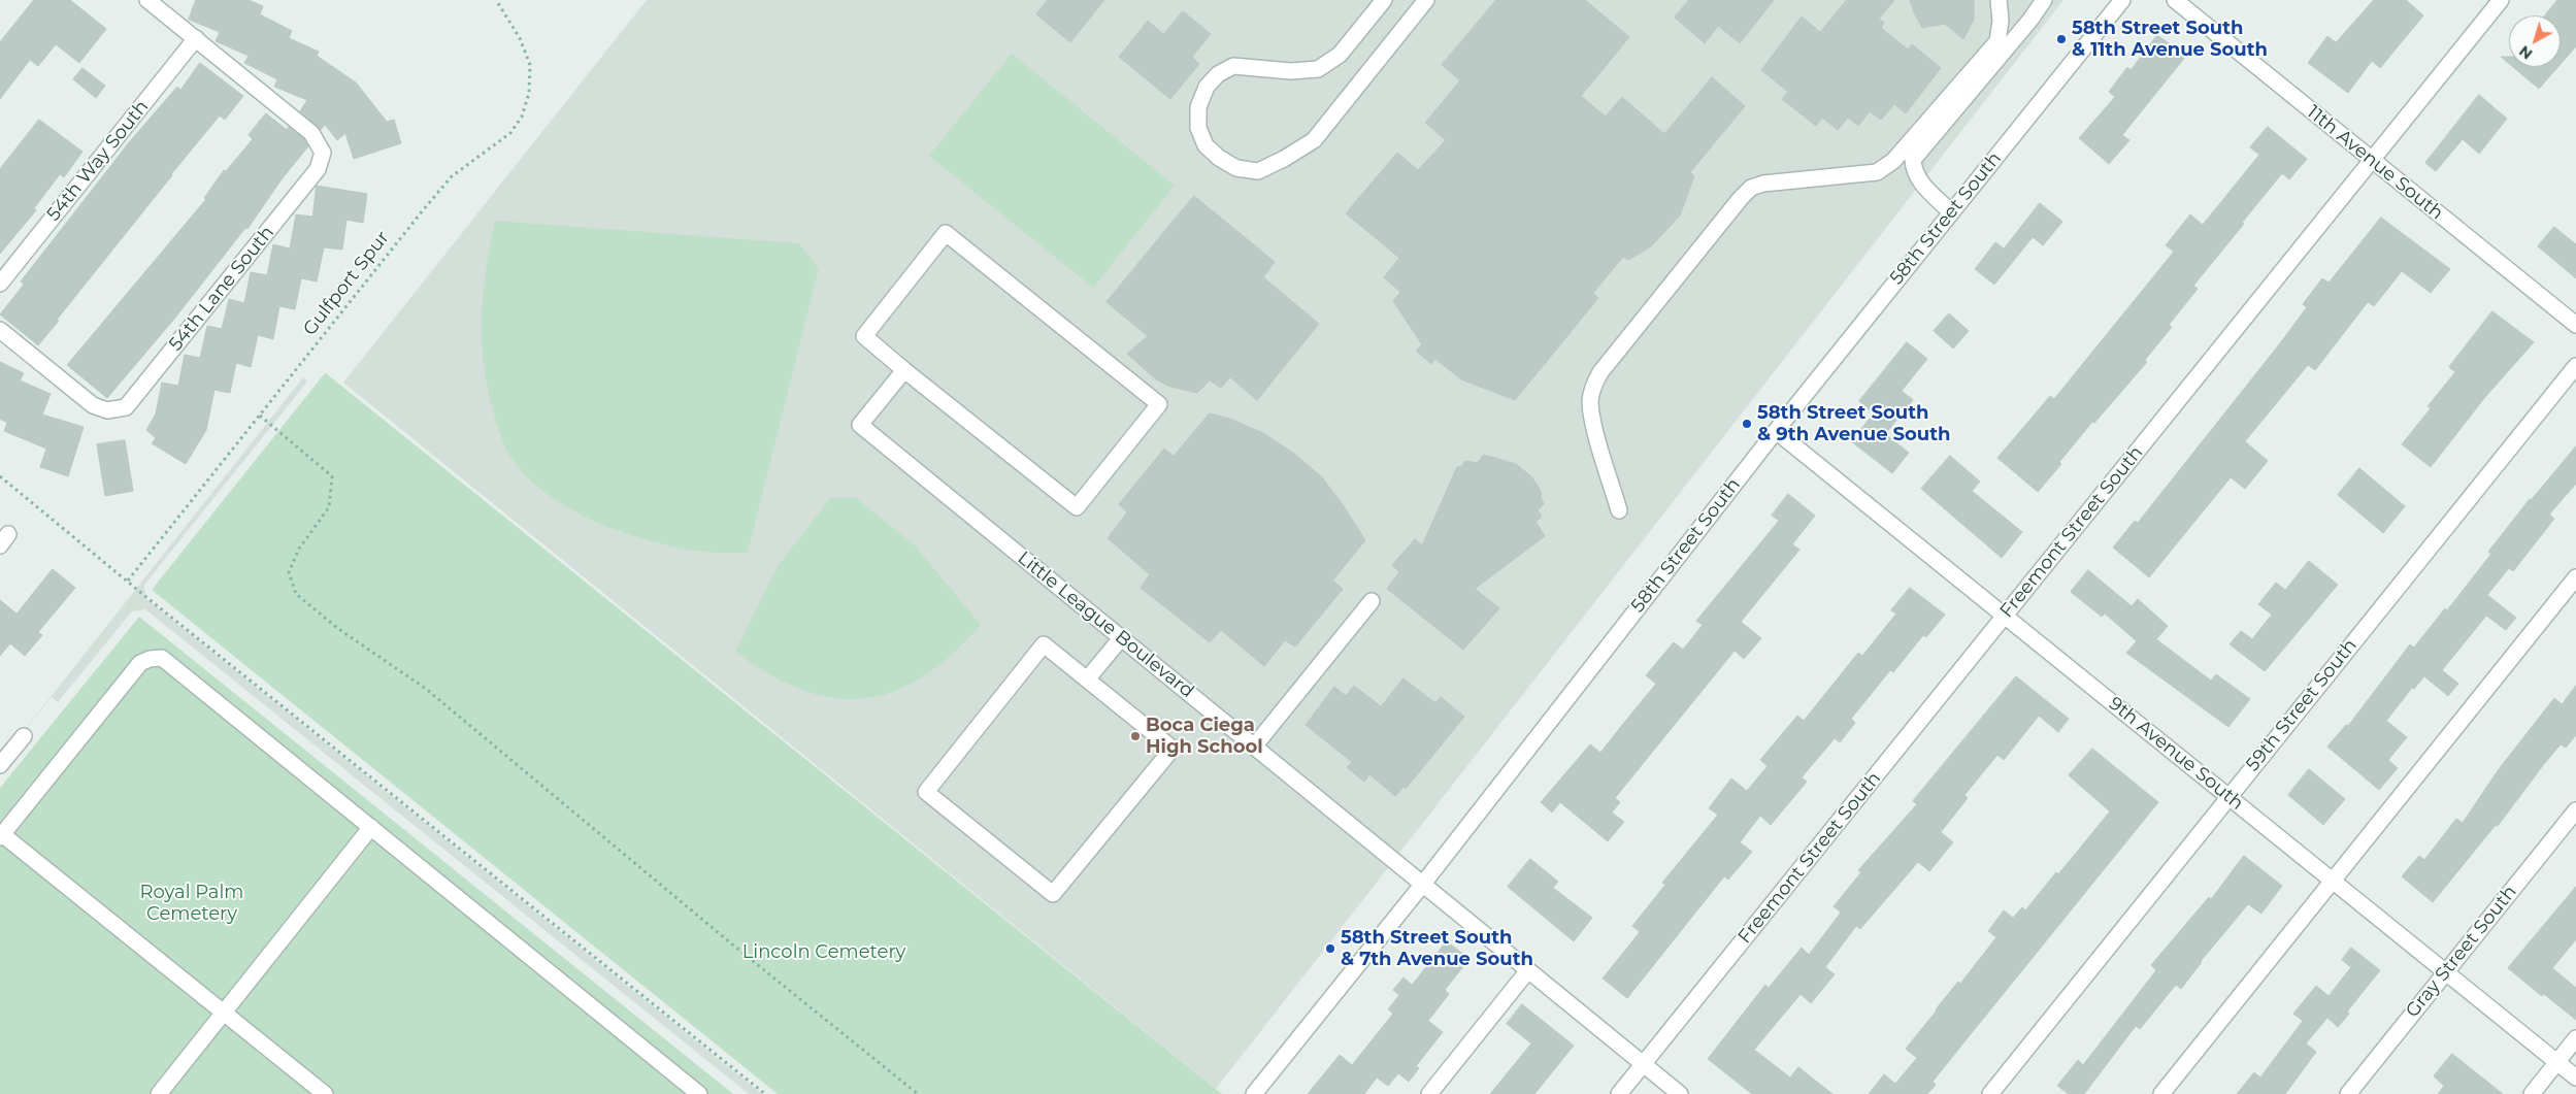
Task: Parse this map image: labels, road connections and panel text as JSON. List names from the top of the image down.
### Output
{
  "streets": {
    "street": [
      "54th Way South",
      "11th Avenue South",
      "58th Street South",
      "54th Lane South",
      "Freemont Street South",
      "Little League Boulevard",
      "59th Street South",
      "9th Avenue South",
      "Gray Street South"
    ],
    "path": ["Gulfport Spur"]
  },
  "crossings": [
    ["54th Way South", "54th Lane South"],
    ["11th Avenue South", "Freemont Street South"],
    ["58th Street South", "Little League Boulevard"],
    ["58th Street South", "9th Avenue South"],
    ["Freemont Street South", "Little League Boulevard"],
    ["Freemont Street South", "9th Avenue South"],
    ["59th Street South", "9th Avenue South"],
    ["9th Avenue South", "Gray Street South"]
  ],
  "parks": ["Royal Palm Cemetery", "Lincoln Cemetery"],
  "places": [
    "58th Street South & 11th Avenue South",
    "58th Street South & 9th Avenue South",
    "Boca Ciega High School",
    "58th Street South & 7th Avenue South"
  ],
  "north": "bottom left"
}
